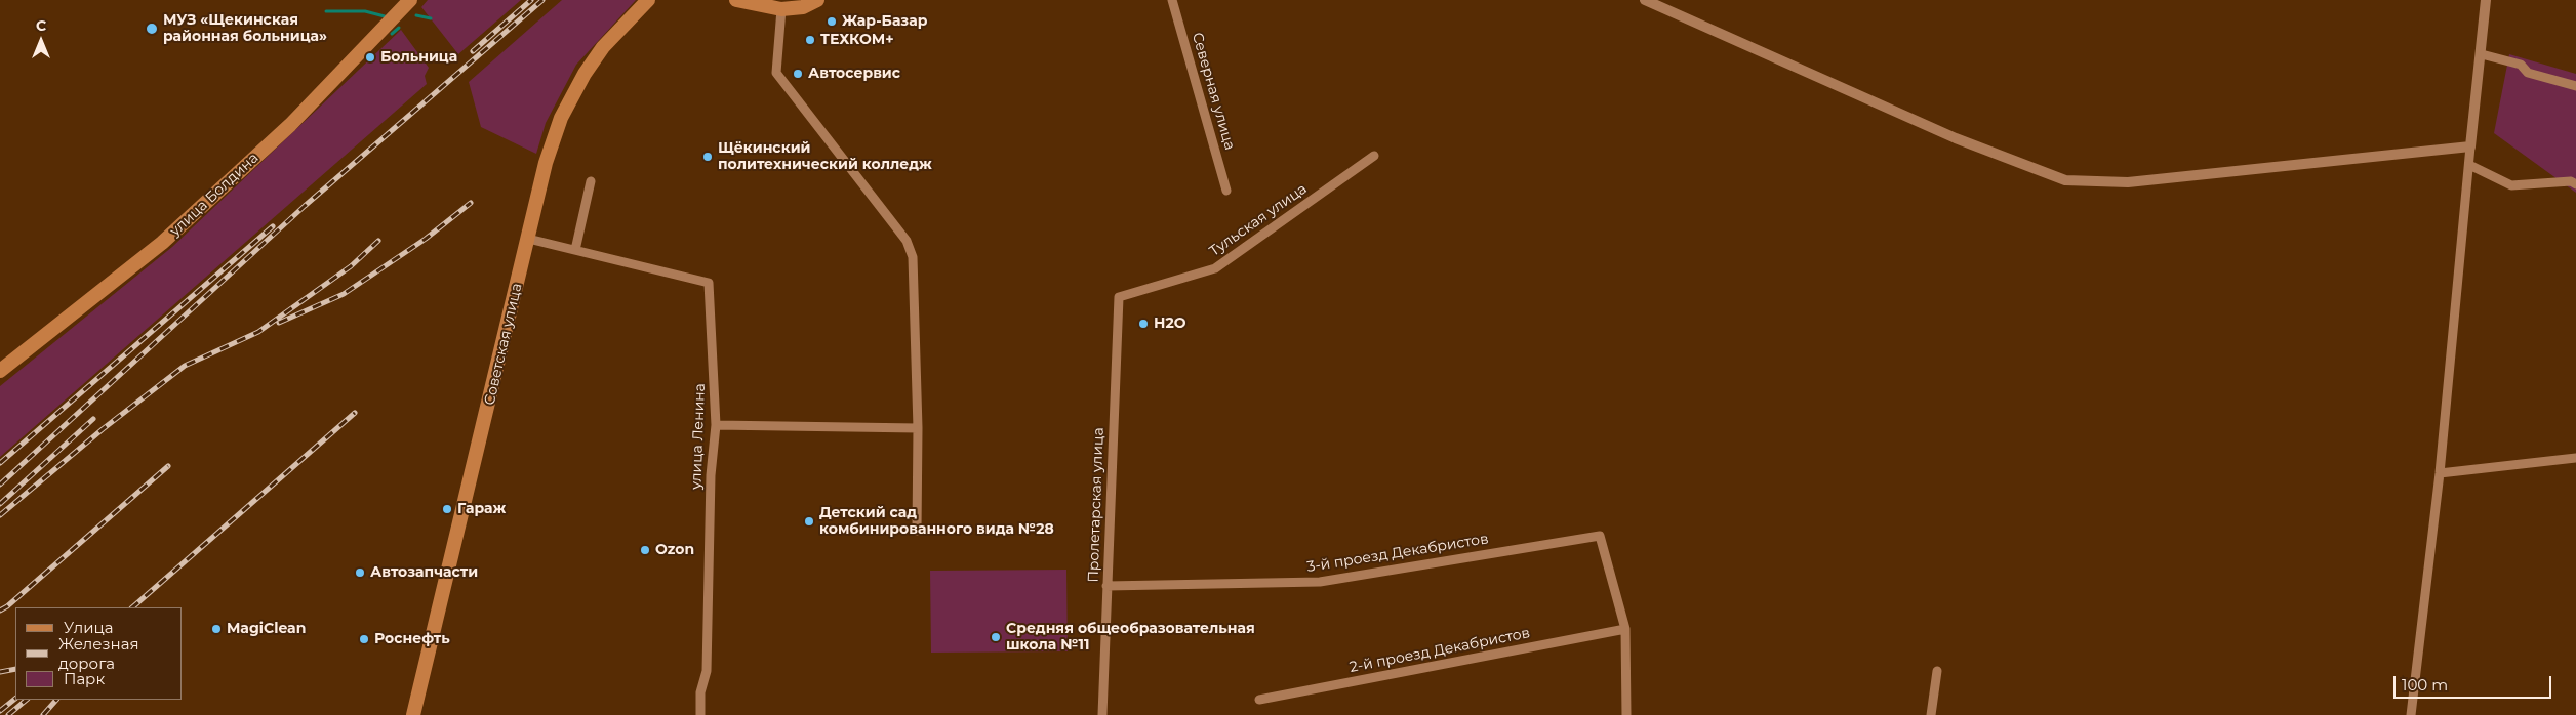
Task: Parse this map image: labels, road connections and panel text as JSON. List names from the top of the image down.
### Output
{
  "streets": {
    "main road": ["улица Болдина", "Советская улица"],
    "street": [
      "Северная улица",
      "Тульская улица",
      "улица Ленина",
      "Пролетарская улица",
      "3-й проезд Декабристов",
      "2-й проезд Декабристов"
    ]
  },
  "crossings": [
    ["Тульская улица", "Пролетарская улица"],
    ["Советская улица", "улица Ленина"],
    ["Пролетарская улица", "3-й проезд Декабристов"],
    ["3-й проезд Декабристов", "2-й проезд Декабристов"]
  ],
  "places": [
    "Жар-Базар",
    "МУЗ «Щекинская районная больница»",
    "ТЕХКОМ+",
    "Больница",
    "Автосервис",
    "Щёкинский политехнический колледж",
    "Н2О",
    "Гараж",
    "Детский сад комбинированного вида №28",
    "Ozon",
    "Автозапчасти",
    "MagiClean",
    "Средняя общеобразовательная школа №11",
    "Роснефть"
  ],
  "legend": ["Улица", "Железная дорога", "Парк"],
  "scale_bar": "100 m",
  "north": "top"
}
